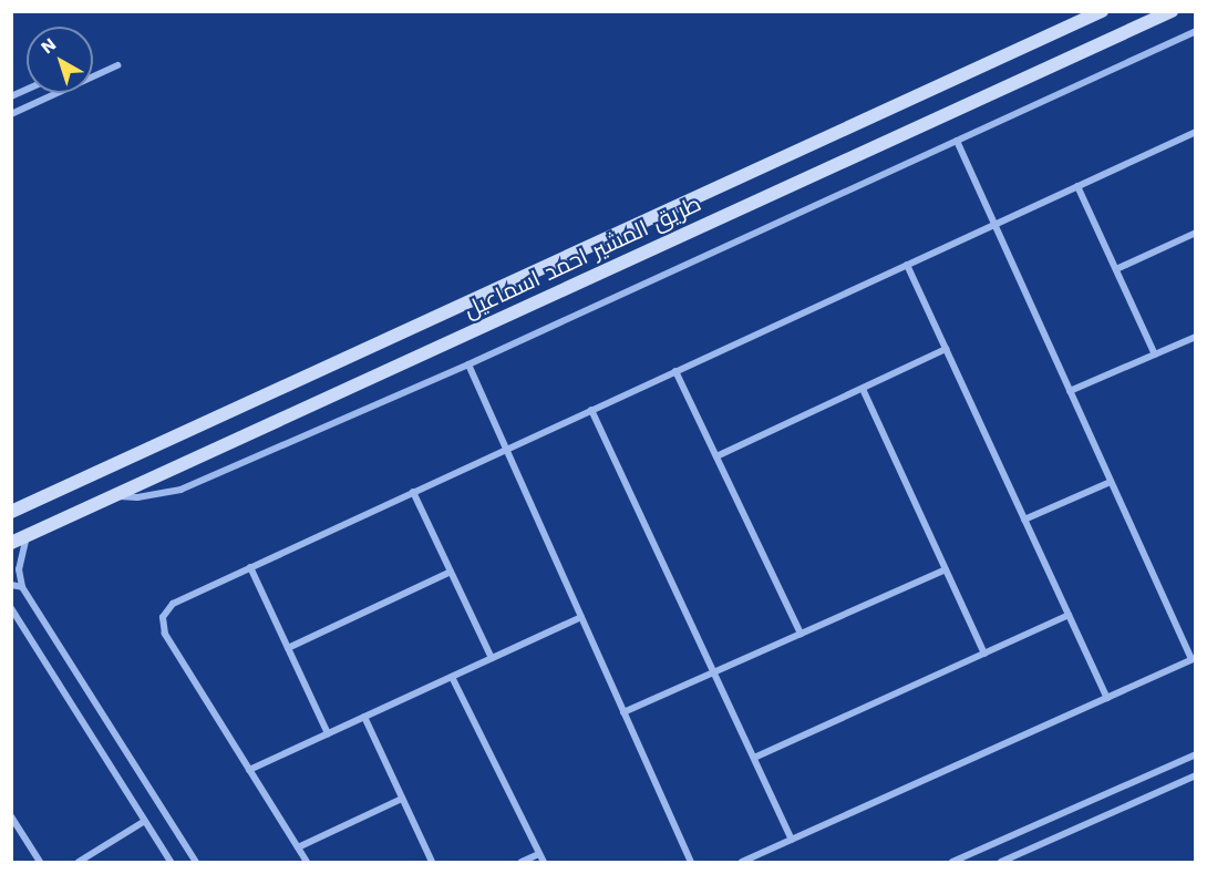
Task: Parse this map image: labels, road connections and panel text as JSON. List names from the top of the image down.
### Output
{
  "streets": {
    "street": ["طريق المشير احمد اسماعيل"]
  },
  "north": "top left"
}
